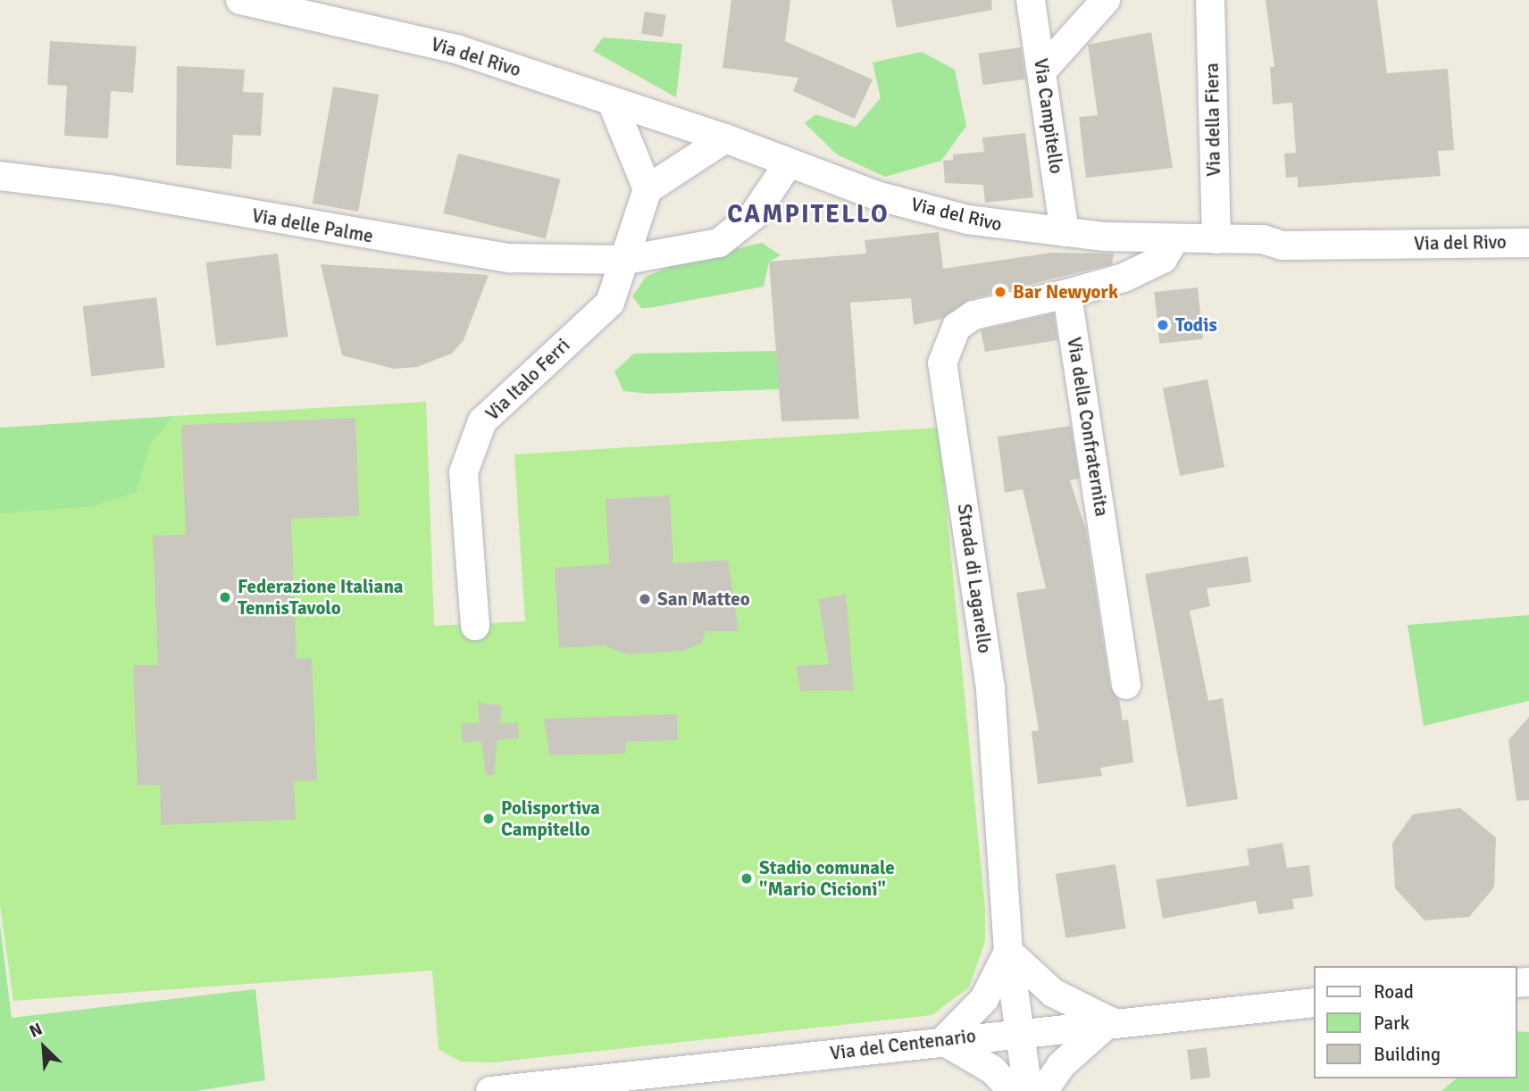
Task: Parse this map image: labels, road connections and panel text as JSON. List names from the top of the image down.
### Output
{
  "streets": {
    "street": [
      "Via del Rivo",
      "Via Campitello",
      "Via della Fiera",
      "Via delle Palme",
      "Via Italo Ferri",
      "Via della Confraternita",
      "Strada di Lagarello",
      "Via del Centenario"
    ]
  },
  "crossings": [
    ["Via del Rivo", "Via Campitello"],
    ["Via del Rivo", "Via della Fiera"],
    ["Via del Rivo", "Via delle Palme"],
    ["Via delle Palme", "Via Italo Ferri"],
    ["Via della Confraternita", "Strada di Lagarello"],
    ["Strada di Lagarello", "Via del Centenario"]
  ],
  "districts": ["CAMPITELLO"],
  "places": [
    "Bar Newyork",
    "Todis",
    "Federazione Italiana TennisTavolo",
    "San Matteo",
    "Polisportiva Campitello",
    "Stadio comunale \"Mario Cicioni\""
  ],
  "legend": ["Road", "Park", "Building"],
  "north": "top left"
}
